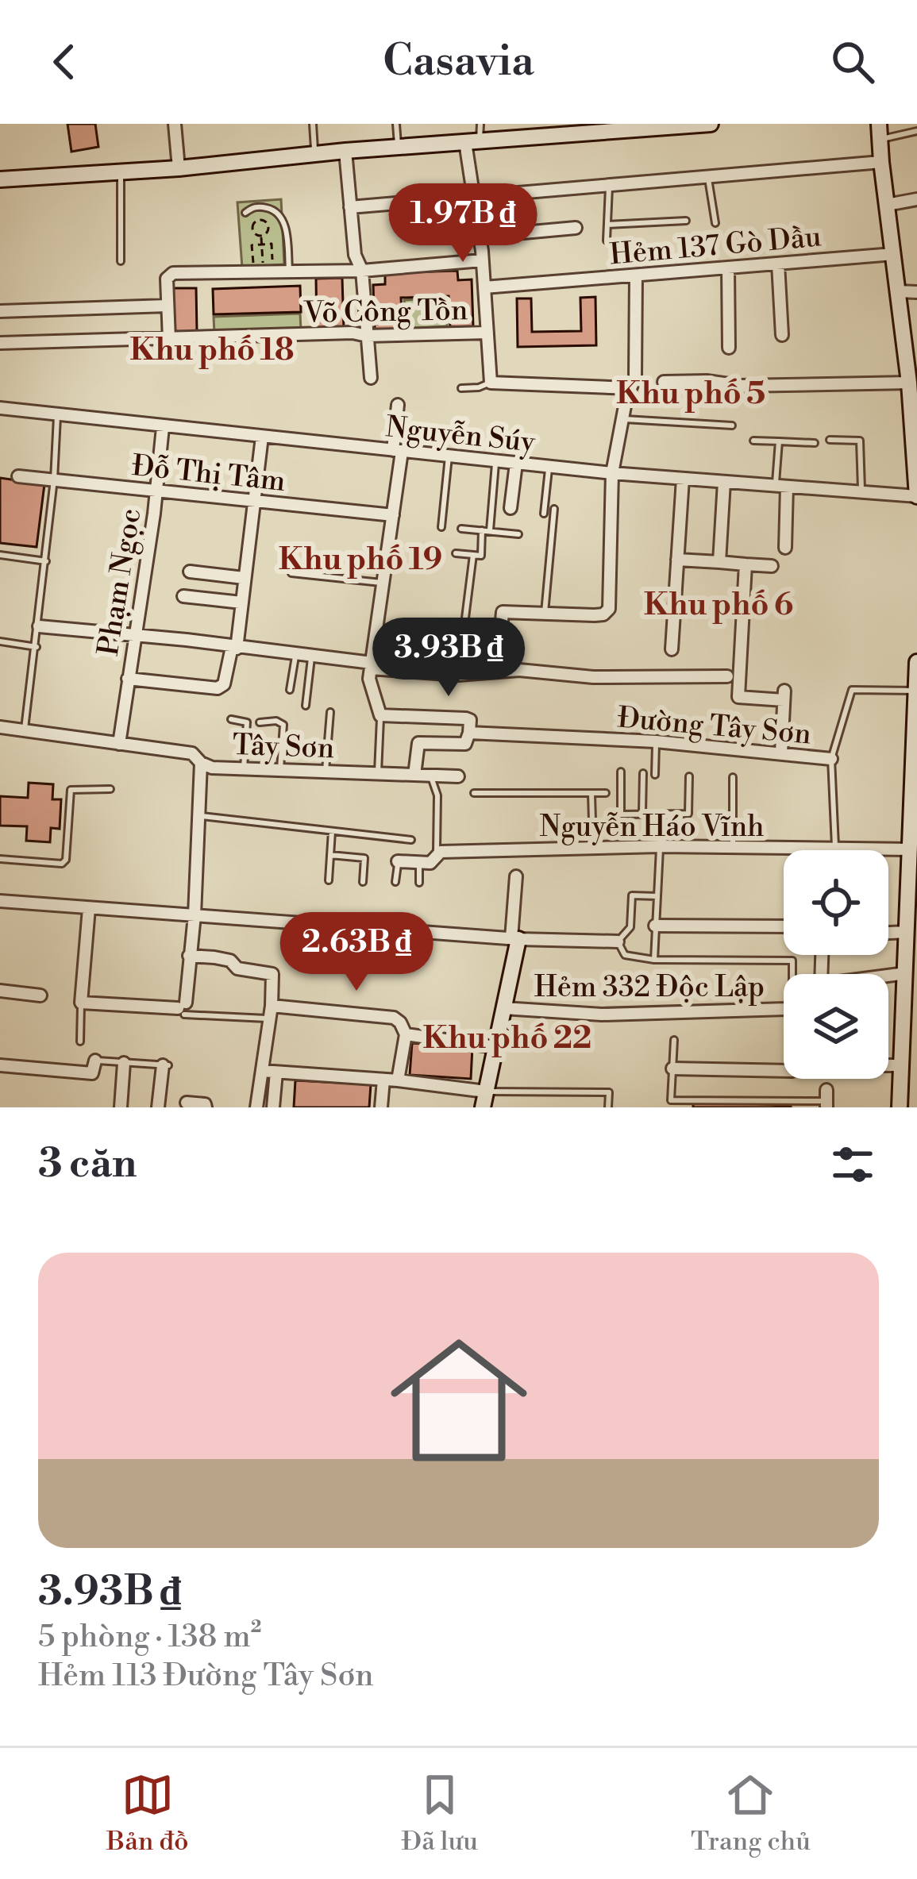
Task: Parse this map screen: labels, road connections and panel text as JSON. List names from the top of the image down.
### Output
{
  "streets": {
    "street": [
      "Hẻm 137 Gò Dầu",
      "Võ Công Tồn",
      "Nguyễn Súy",
      "Đỗ Thị Tâm",
      "Phạm Ngọc",
      "Đường Tây Sơn",
      "Tây Sơn",
      "Nguyễn Háo Vĩnh",
      "Hẻm 332 Độc Lập"
    ]
  },
  "crossings": [
    ["Nguyễn Súy", "Phạm Ngọc"],
    ["Đỗ Thị Tâm", "Phạm Ngọc"],
    ["Phạm Ngọc", "Tây Sơn"],
    ["Đường Tây Sơn", "Tây Sơn"]
  ],
  "districts": [
    "Khu phố 18",
    "Khu phố 5",
    "Khu phố 19",
    "Khu phố 6",
    "Khu phố 22"
  ],
  "page": {
    "header": "Casavia",
    "price": ["1.97B ₫", "3.93B ₫", "2.63B ₫"],
    "heading": "3 căn",
    "list": [
      {
        "name": "3.93B ₫",
        "note": "5 phòng · 138 m² · Hẻm 113 Đường Tây Sơn"
      }
    ],
    "tabs": ["Bản đồ", "Đã lưu", "Trang chủ"]
  }
}
